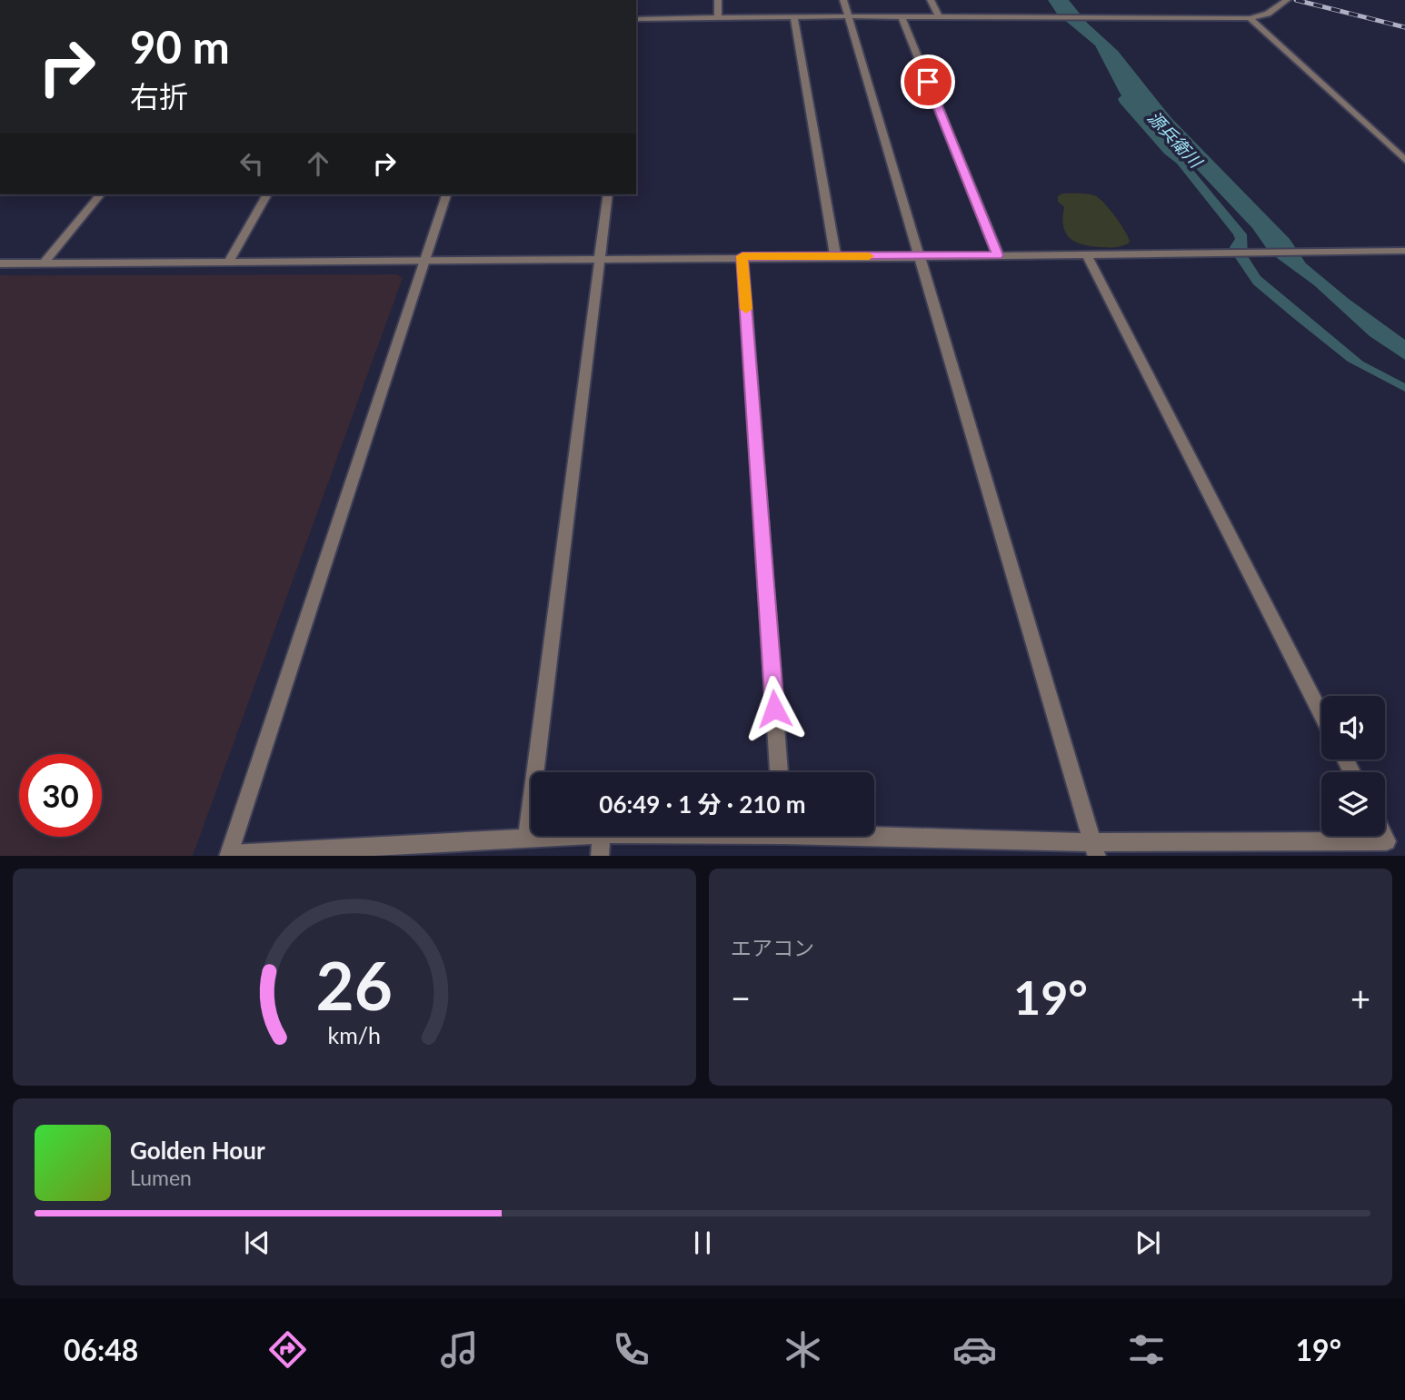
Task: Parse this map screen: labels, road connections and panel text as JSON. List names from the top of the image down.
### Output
{
  "water": ["源兵衛川"],
  "page": {
    "turn": ["90 m", "右折"],
    "limit": "30",
    "trip": "06:49 · 1 分 · 210 m",
    "tile": "エアコン",
    "heat": ["−", "19°", "+"],
    "song": ["Golden Hour", "Lumen"],
    "tabs": ["06:48", "19°"],
    "gauge": ["26", "km/h"]
  }
}
